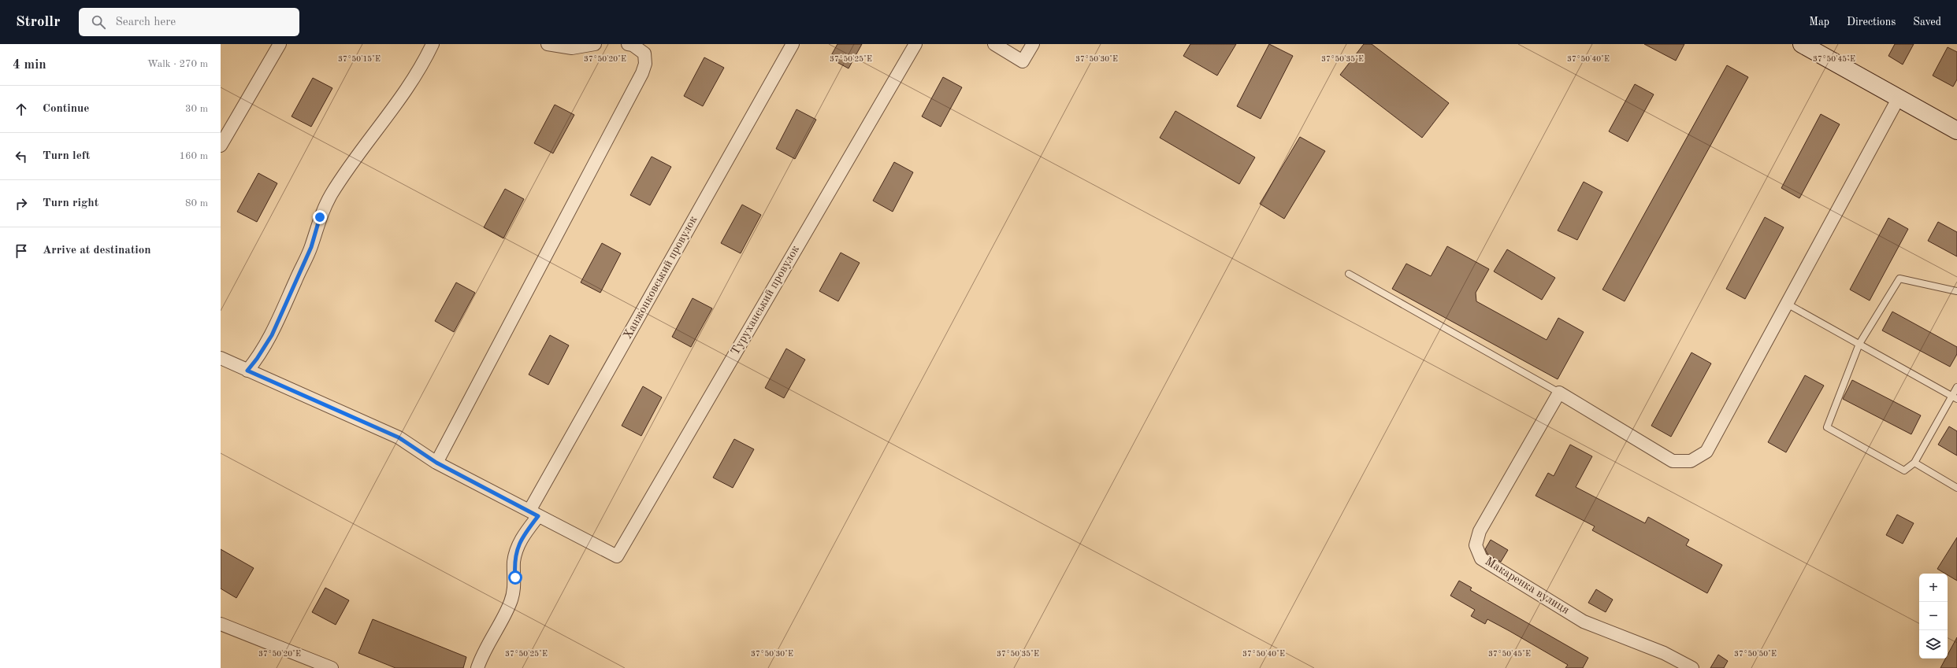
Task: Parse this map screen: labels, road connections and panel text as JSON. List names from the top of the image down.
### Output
{
  "streets": {
    "street": ["Ханжонковський провулок", "Туруханський провулок", "Макаренка вулиця"]
  },
  "crossings": [
    ["Ханжонковський провулок", "Туруханський провулок"]
  ],
  "page": {
    "header": "Strollr",
    "search": "Search here",
    "nav": ["Map", "Directions", "Saved"],
    "heading": ["4 min", "Walk · 270 m"],
    "list": [
      ["Continue", "30 m"],
      ["Turn left", "160 m"],
      ["Turn right", "80 m"],
      "Arrive at destination"
    ],
    "map_buttons": ["+", "−"]
  },
  "coordinates": [
    "37°50'15\"E",
    "37°50'20\"E",
    "37°50'25\"E",
    "37°50'30\"E",
    "37°50'35\"E",
    "37°50'40\"E",
    "37°50'45\"E",
    "37°50'50\"E"
  ]
}
